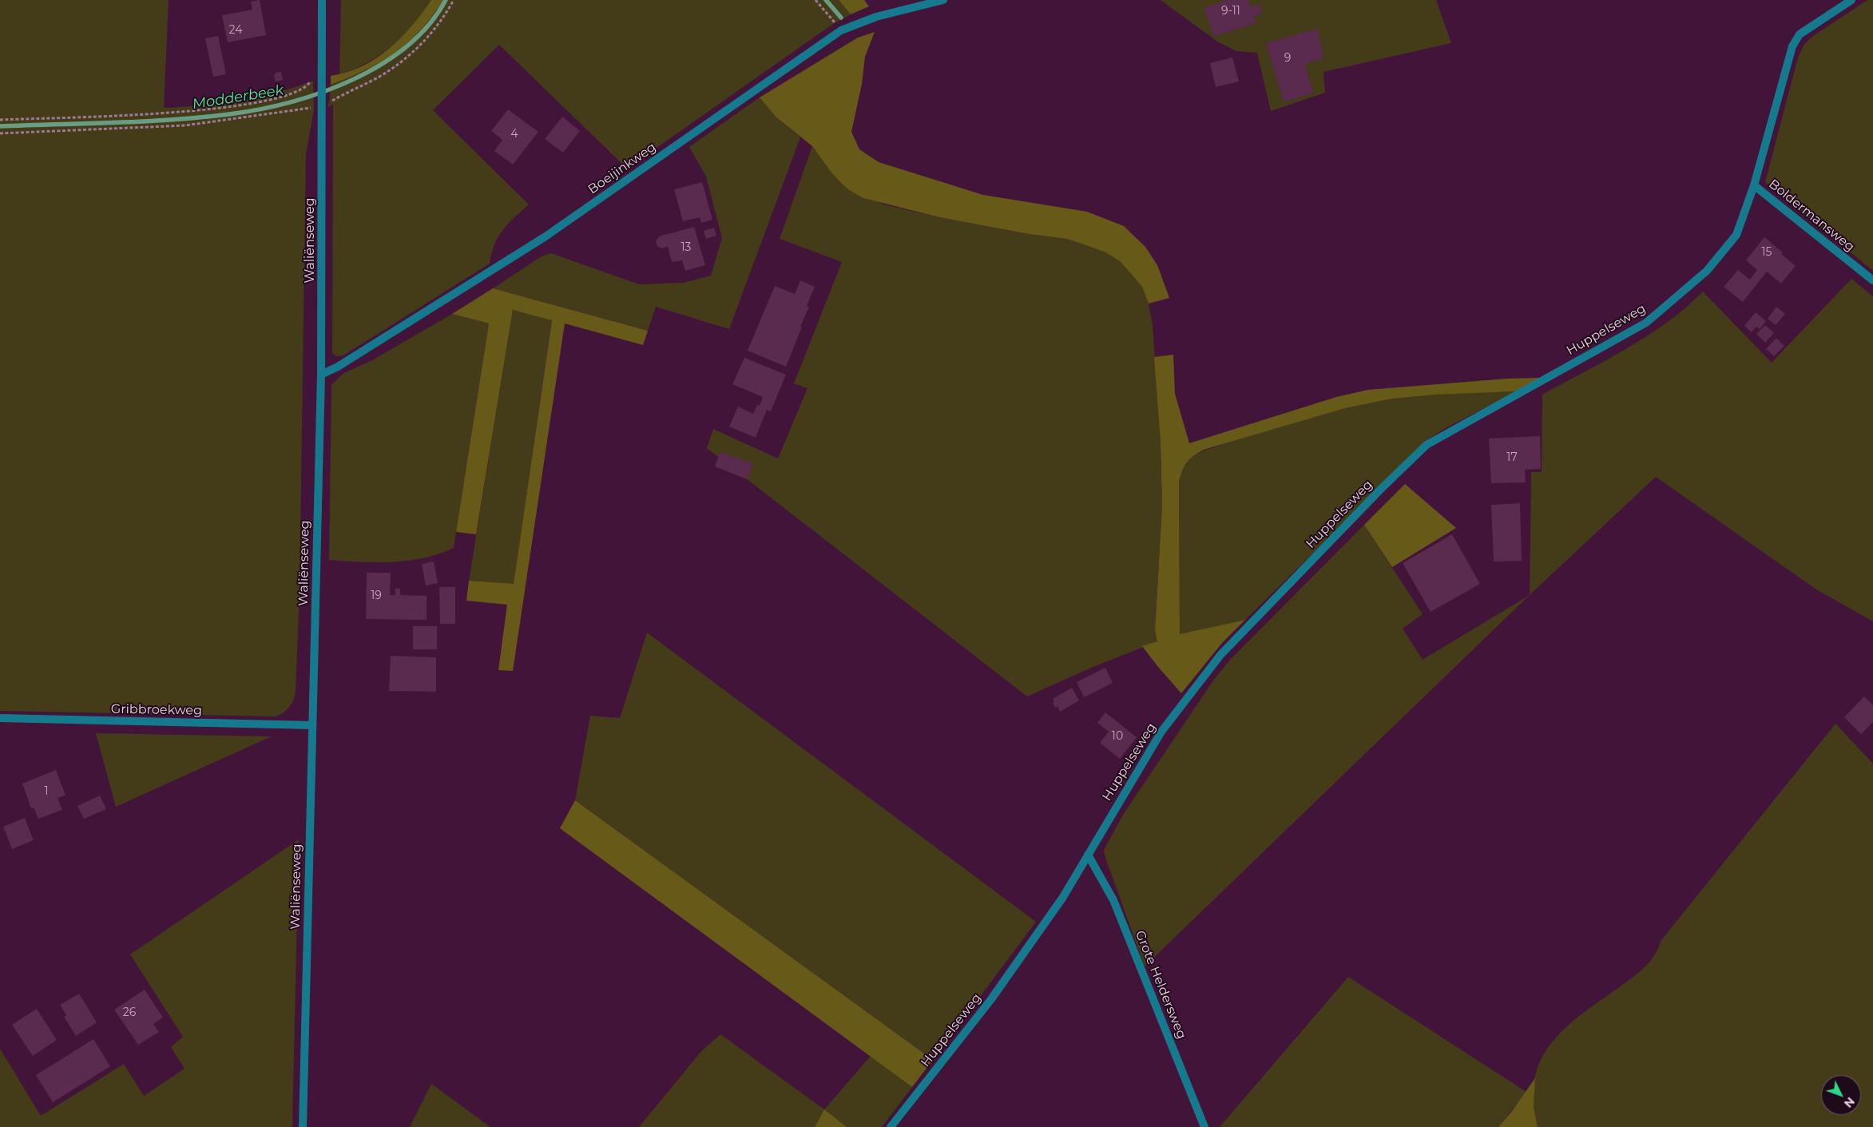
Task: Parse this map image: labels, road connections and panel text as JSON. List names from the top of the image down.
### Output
{
  "streets": {
    "street": [
      "Boeijinkweg",
      "Boldermansweg",
      "Waliënseweg",
      "Huppelseweg",
      "Gribbroekweg",
      "Grote Heldersweg"
    ]
  },
  "crossings": [
    ["Boeijinkweg", "Waliënseweg"],
    ["Boldermansweg", "Huppelseweg"],
    ["Waliënseweg", "Gribbroekweg"],
    ["Huppelseweg", "Grote Heldersweg"]
  ],
  "water": ["Modderbeek"],
  "house_numbers": [
    "9-11",
    "24",
    "9",
    "4",
    "13",
    "15",
    "17",
    "19",
    "10",
    "1",
    "26"
  ],
  "north": "bottom right"
}
